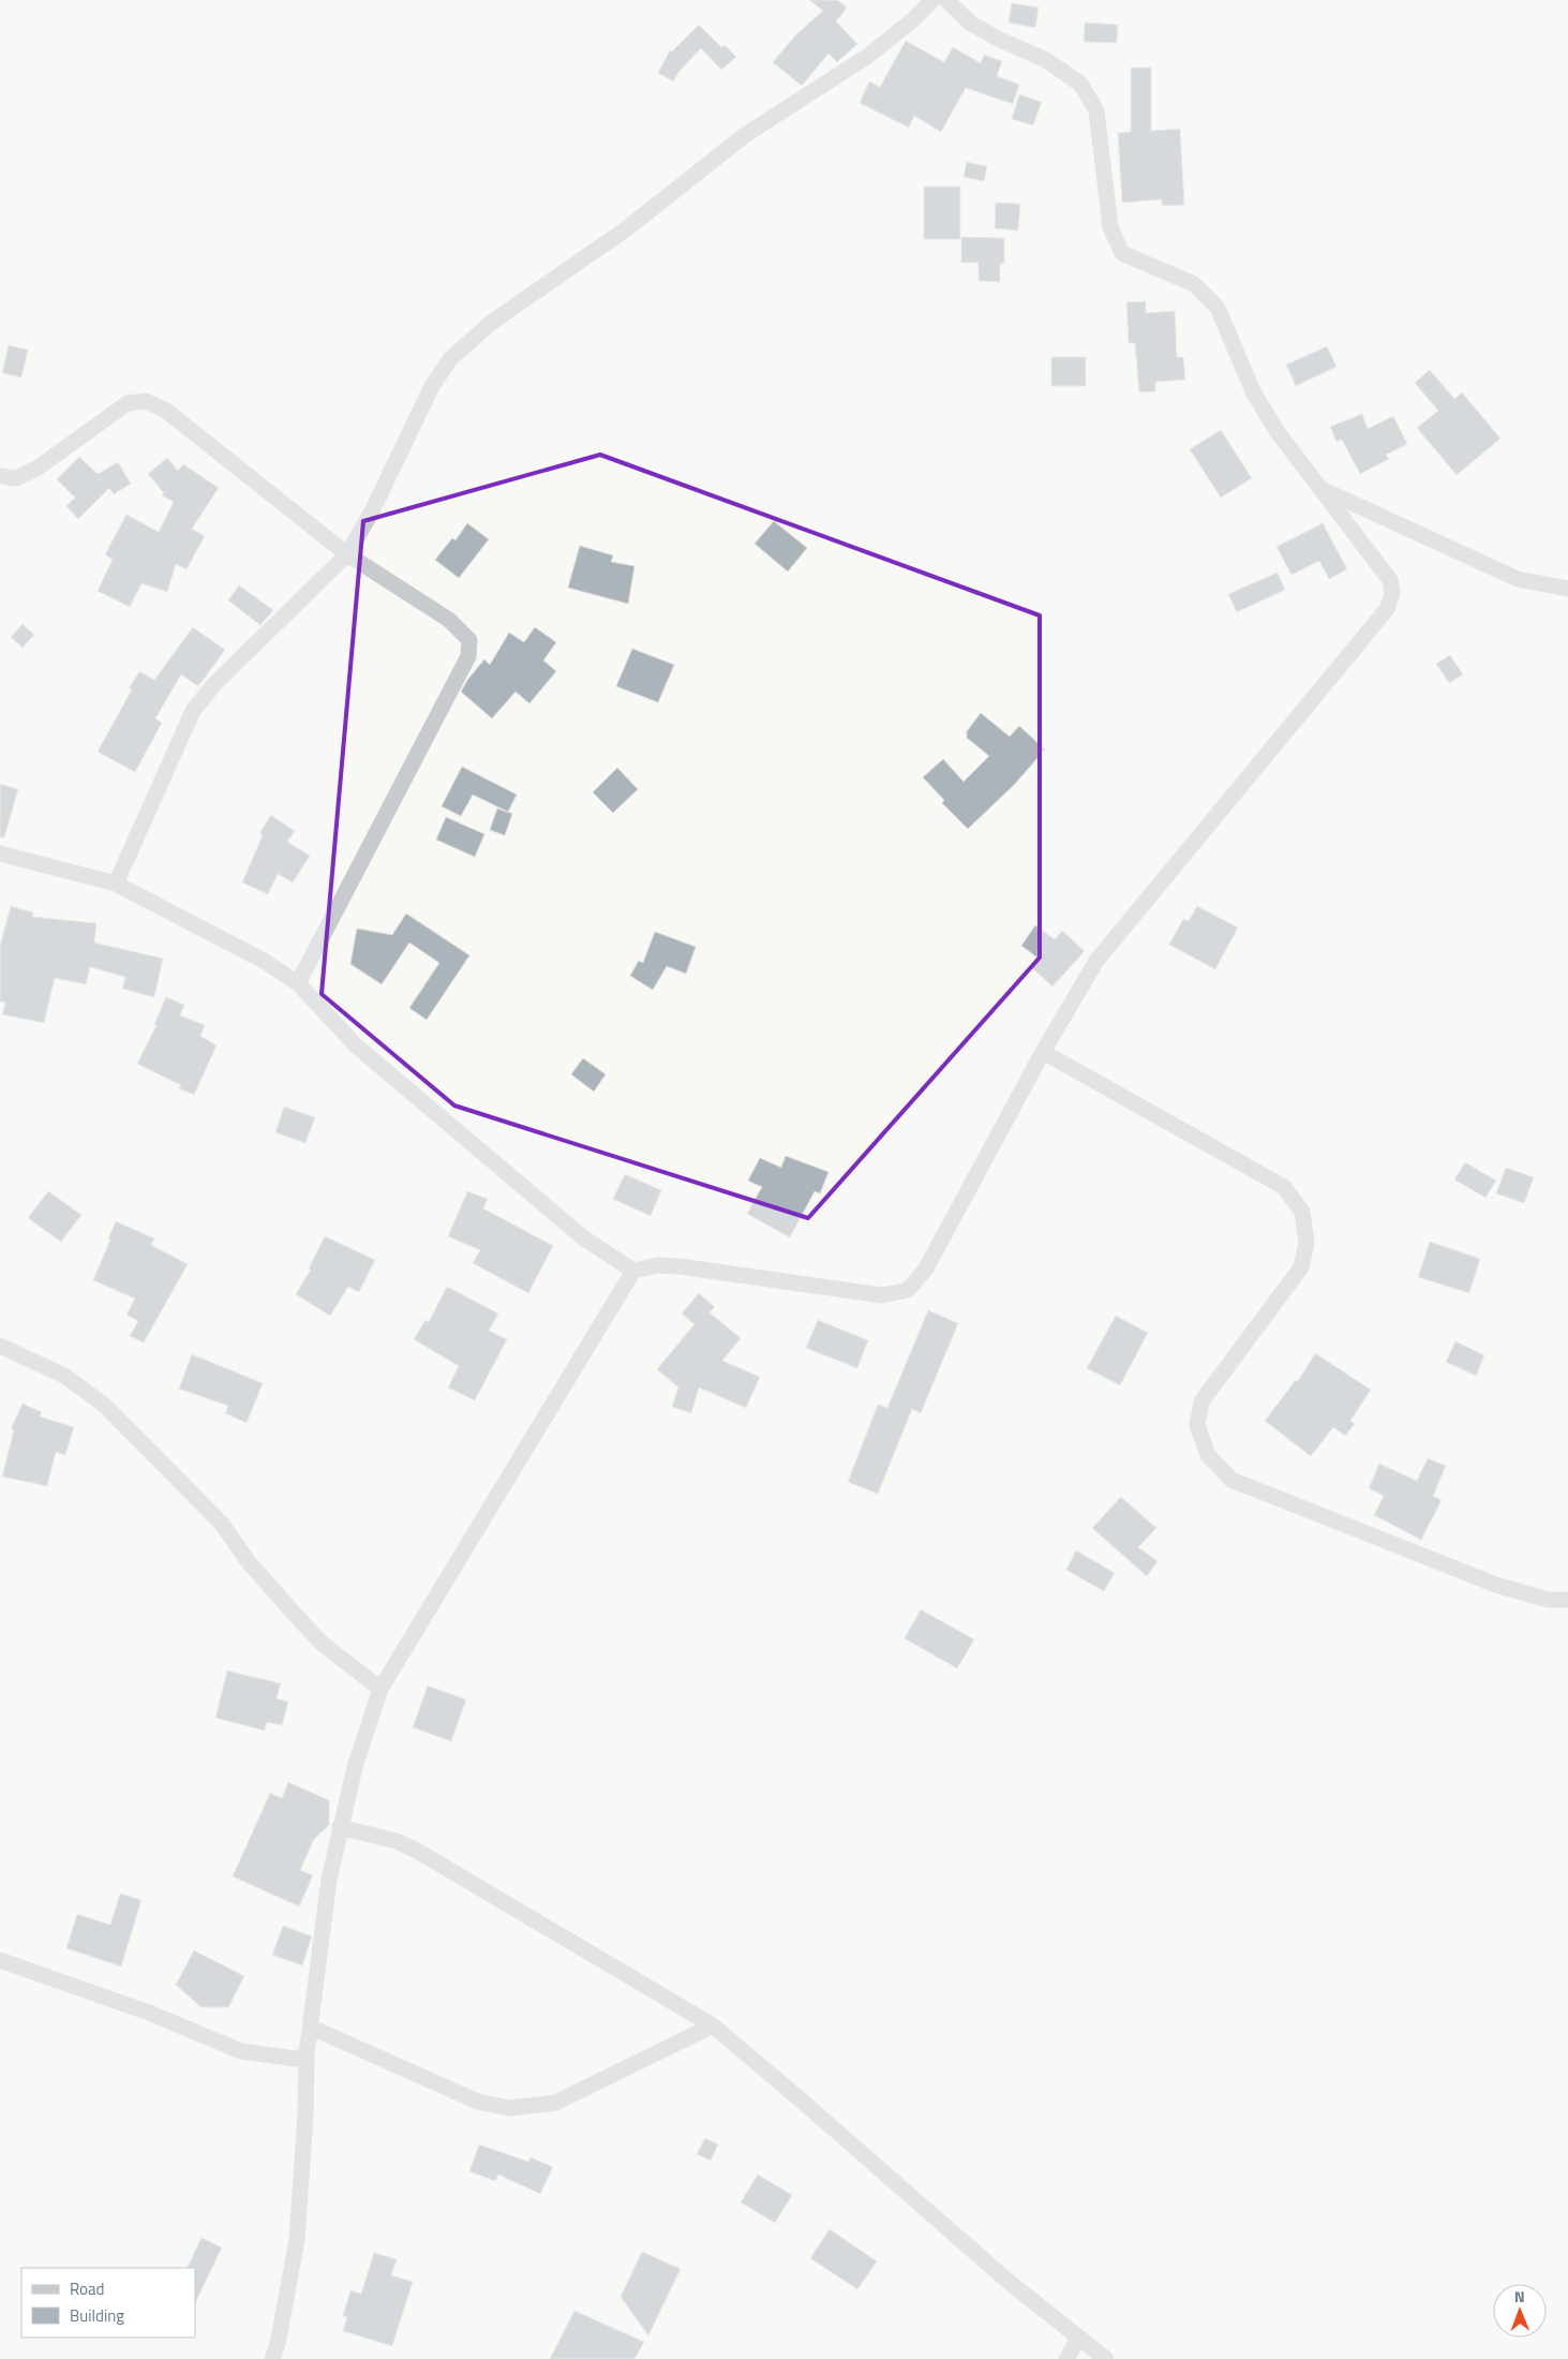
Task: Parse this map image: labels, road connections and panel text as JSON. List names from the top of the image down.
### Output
{
  "legend": ["Road", "Building"],
  "north": "top"
}
